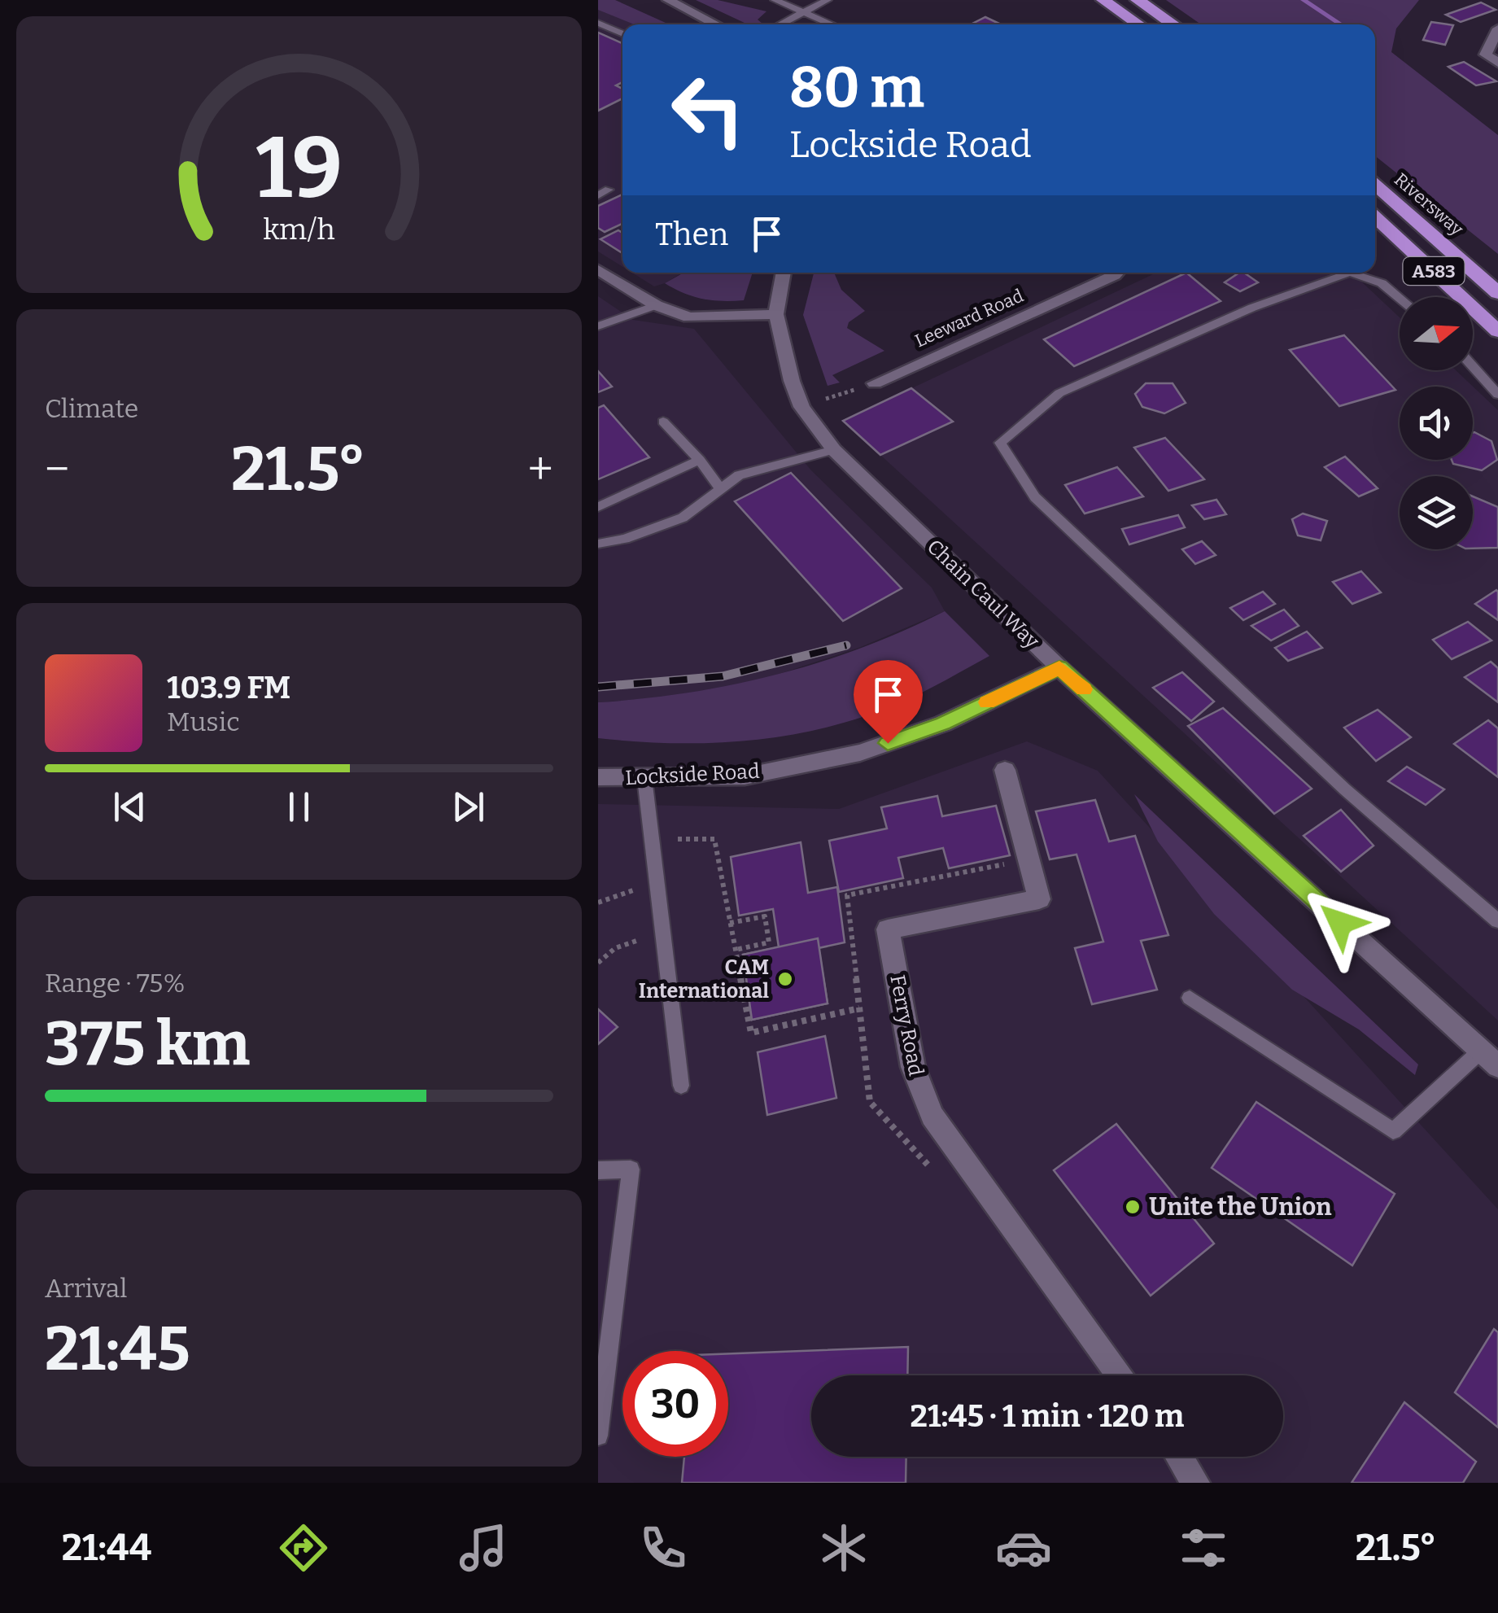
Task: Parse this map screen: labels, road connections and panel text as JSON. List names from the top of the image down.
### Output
{
  "streets": {
    "highway": ["Riversway", "A583"],
    "street": [
      "Leeward Road",
      "Chain Caul Way",
      "Lockside Road",
      "Ferry Road"
    ]
  },
  "crossings": [
    ["Chain Caul Way", "Lockside Road"]
  ],
  "places": ["CAM International", "Unite the Union"],
  "north": "right",
  "page": {
    "turn": ["80 m", "Lockside Road"],
    "then": "Then",
    "tile": [
      "Climate",
      ["Range · 75%", "375 km"],
      ["Arrival", "21:45"]
    ],
    "heat": ["−", "21.5°", "+"],
    "song": ["103.9 FM", "Music"],
    "limit": "30",
    "trip": "21:45 · 1 min · 120 m",
    "tabs": ["21:44", "21.5°"],
    "gauge": ["19", "km/h"]
  }
}
